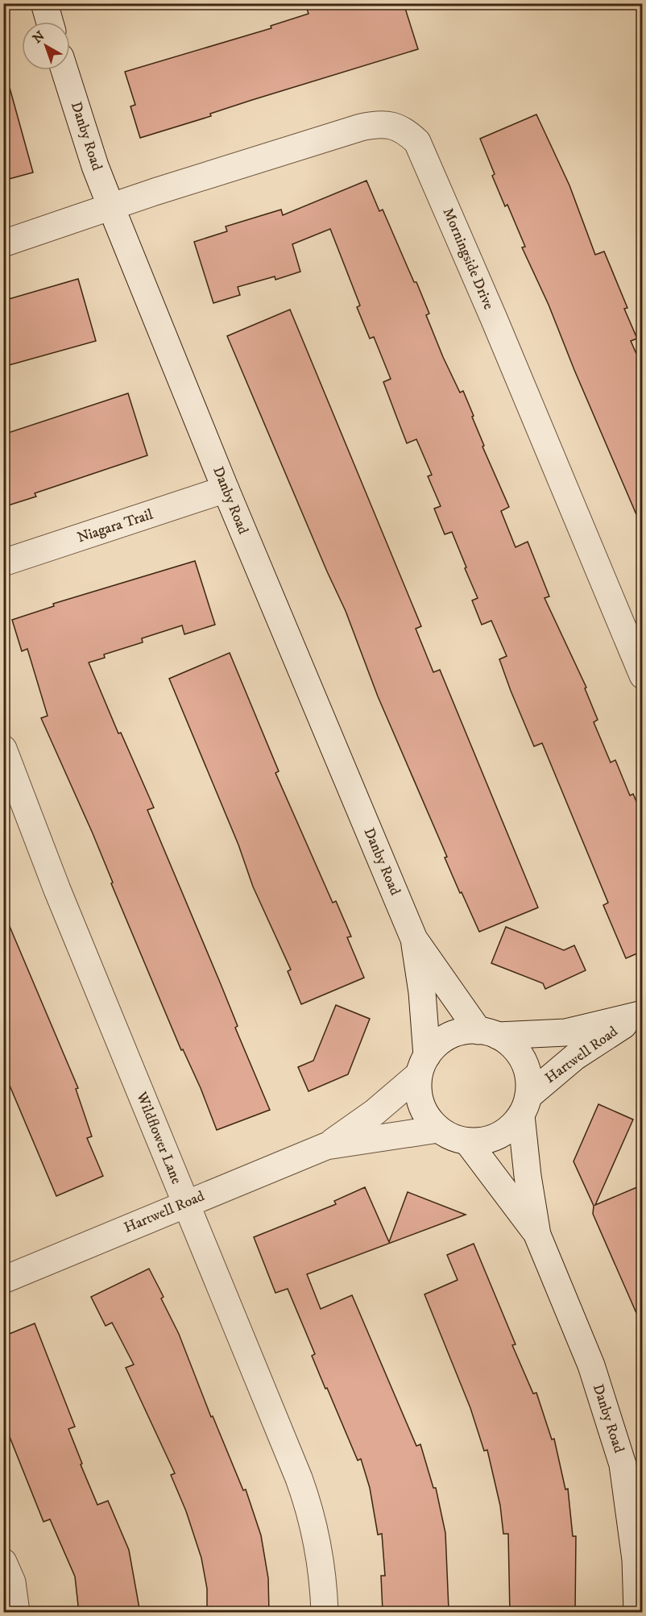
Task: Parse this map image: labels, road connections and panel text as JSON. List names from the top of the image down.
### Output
{
  "streets": {
    "street": [
      "Danby Road",
      "Morningside Drive",
      "Niagara Trail",
      "Hartwell Road",
      "Wildflower Lane"
    ]
  },
  "crossings": [
    ["Danby Road", "Morningside Drive"],
    ["Danby Road", "Niagara Trail"],
    ["Danby Road", "Hartwell Road"],
    ["Hartwell Road", "Wildflower Lane"]
  ],
  "north": "top left"
}
